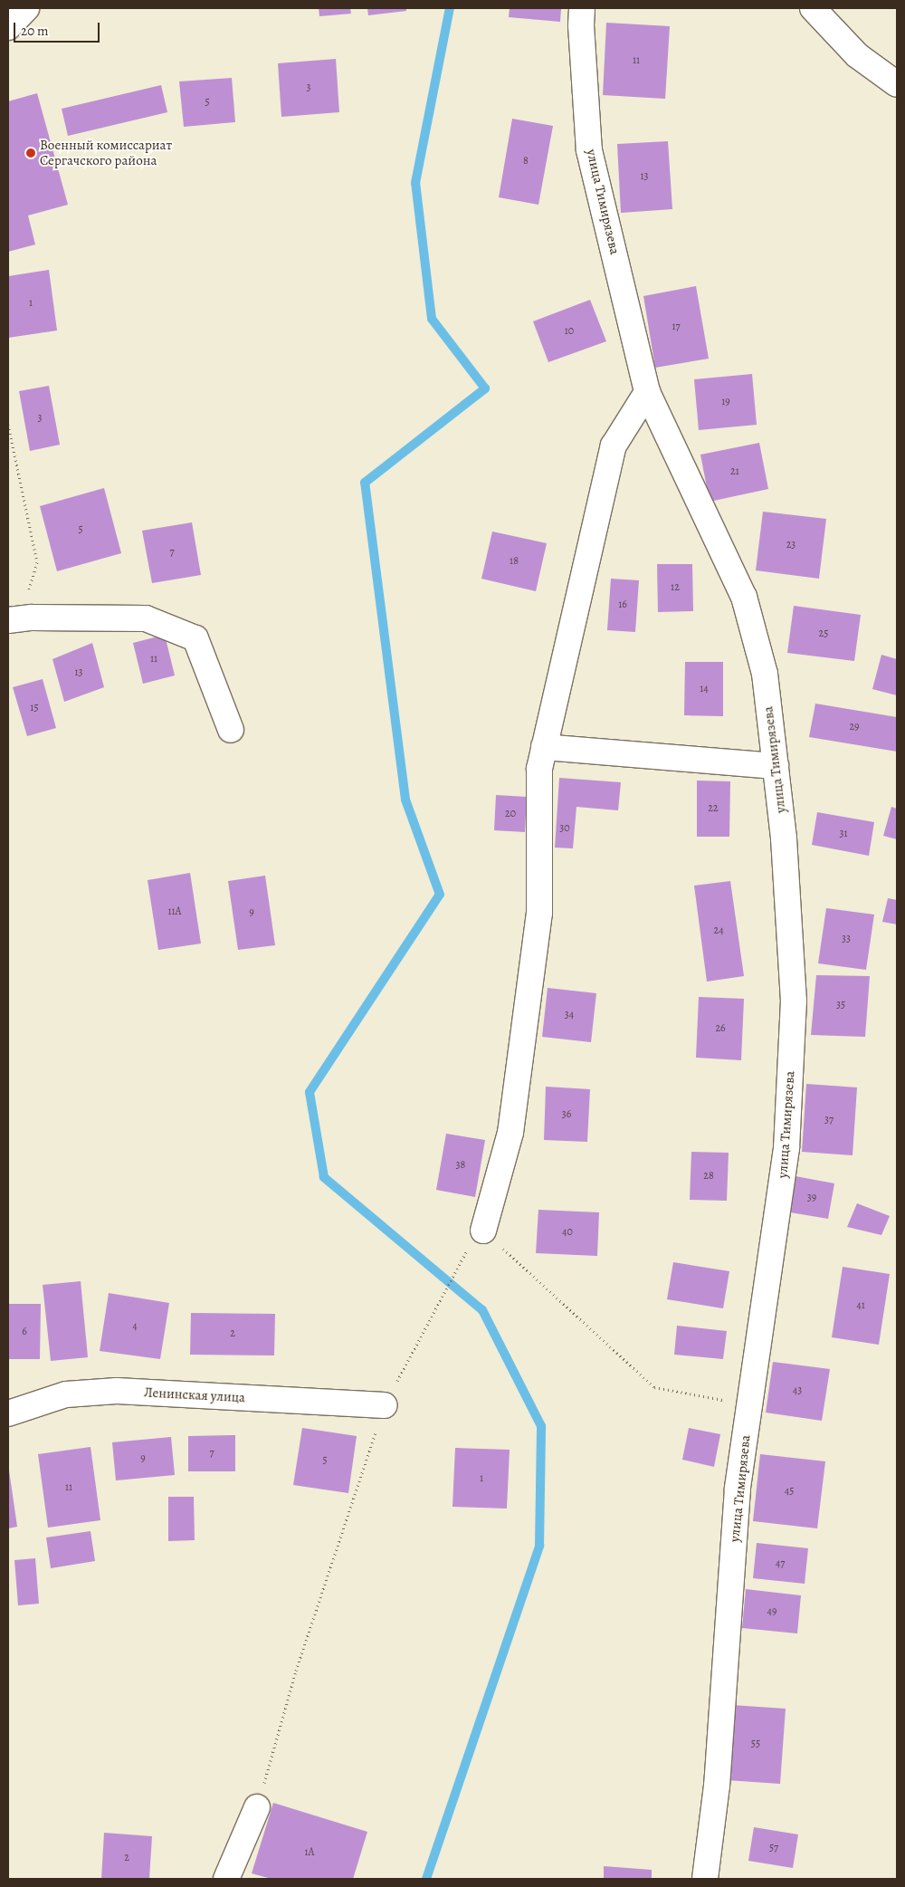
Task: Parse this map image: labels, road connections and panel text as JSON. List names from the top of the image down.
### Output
{
  "streets": {
    "street": ["улица Тимирязева", "Ленинская улица"]
  },
  "places": ["Военный комиссариат Сергачского района"],
  "house_numbers": [
    "11",
    "3",
    "5",
    "8",
    "13",
    "1",
    "17",
    "10",
    "19",
    "3",
    "21",
    "5",
    "23",
    "7",
    "18",
    "12",
    "16",
    "25",
    "11",
    "13",
    "14",
    "15",
    "29",
    "22",
    "20",
    "30",
    "31",
    "11А",
    "9",
    "24",
    "33",
    "35",
    "34",
    "26",
    "36",
    "37",
    "38",
    "28",
    "39",
    "40",
    "41",
    "4",
    "6",
    "2",
    "43",
    "7",
    "9",
    "5",
    "1",
    "11",
    "45",
    "47",
    "49",
    "55",
    "57",
    "1А",
    "2"
  ],
  "scale_bar": "20 m"
}
